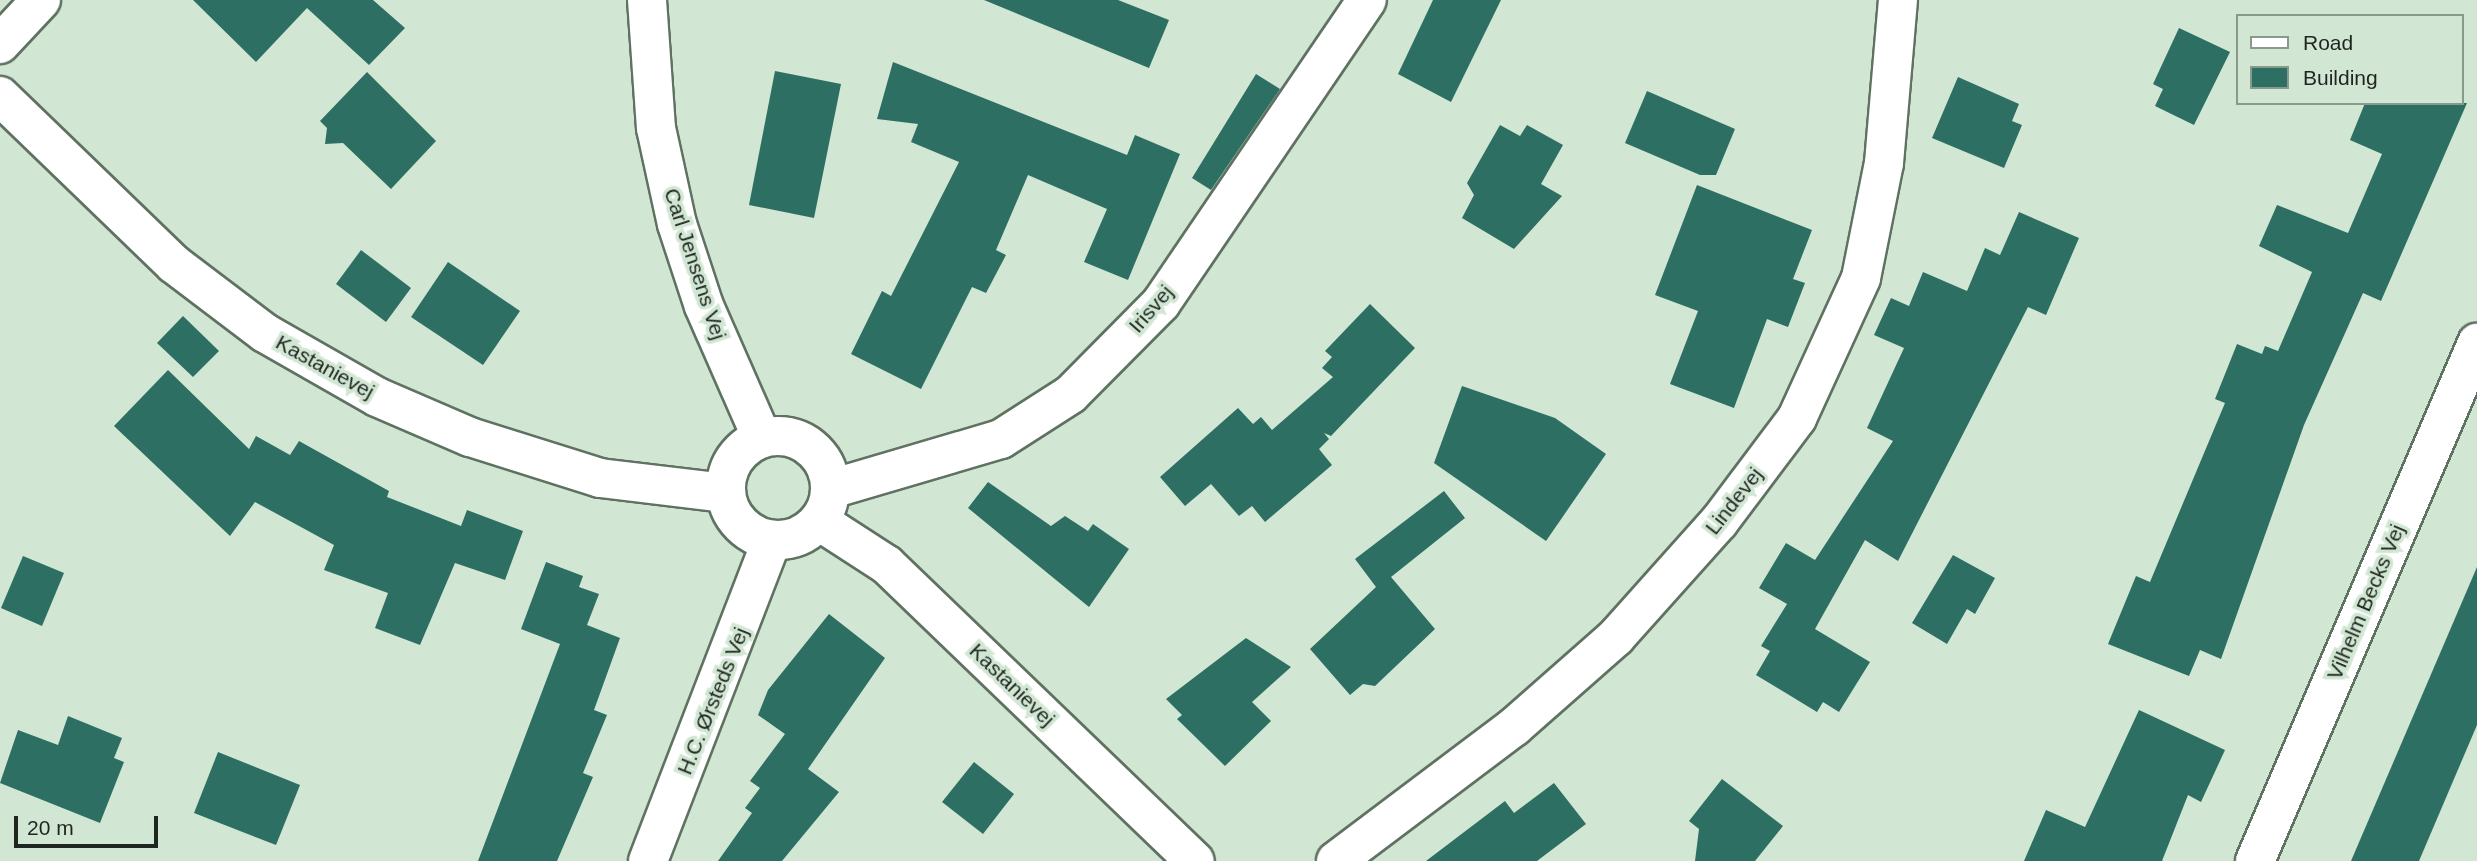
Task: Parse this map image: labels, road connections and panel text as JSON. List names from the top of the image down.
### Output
{
  "streets": {
    "street": [
      "Carl Jensens Vej",
      "Irisvej",
      "Kastanievej",
      "Lindevej",
      "Vilhelm Becks Vej",
      "H.C. Ørsteds Vej"
    ]
  },
  "crossings": [
    ["Carl Jensens Vej", "Irisvej"],
    ["Carl Jensens Vej", "Kastanievej"],
    ["Carl Jensens Vej", "H.C. Ørsteds Vej"],
    ["Irisvej", "Kastanievej"],
    ["Irisvej", "H.C. Ørsteds Vej"],
    ["Kastanievej", "H.C. Ørsteds Vej"]
  ],
  "legend": ["Road", "Building"],
  "scale_bar": "20 m"
}
